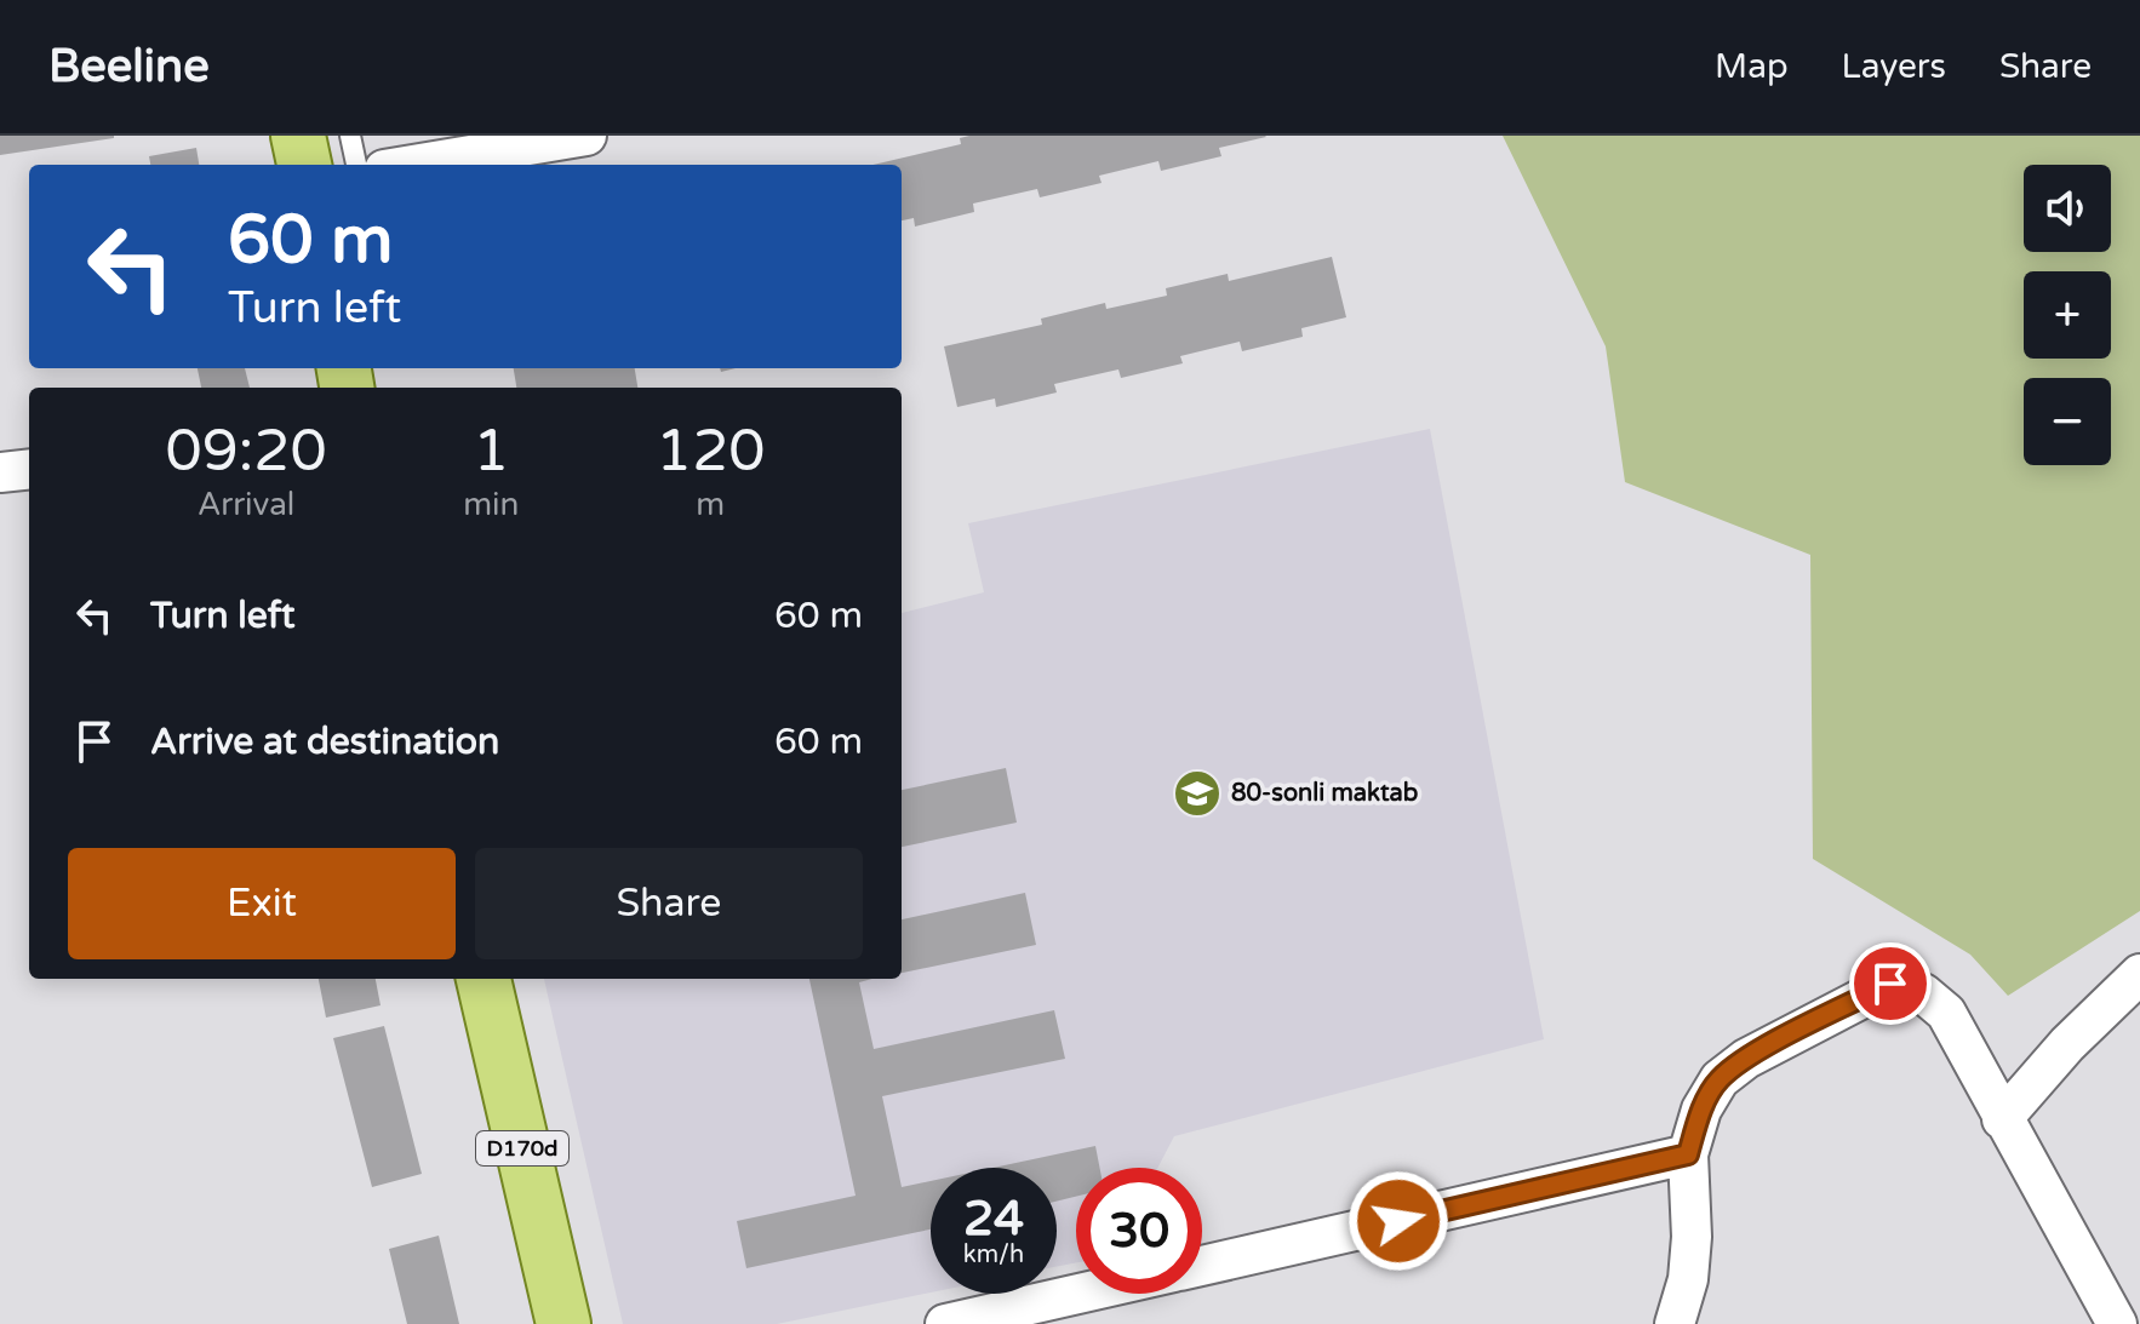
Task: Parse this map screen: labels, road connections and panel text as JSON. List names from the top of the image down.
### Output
{
  "streets": {
    "main road": ["D170d"]
  },
  "places": {
    "school or university": ["80-sonli maktab"]
  },
  "page": {
    "header": "Beeline",
    "nav": ["Map", "Layers", "Share"],
    "map_buttons": ["+", "−"],
    "turn": ["60 m", "Turn left"],
    "eta": [
      "09:20",
      "Arrival",
      "1",
      "min",
      "120",
      "m"
    ],
    "list": [
      {
        "name": "Turn left",
        "value": "60 m"
      },
      {
        "name": "Arrive at destination",
        "value": "60 m"
      }
    ],
    "buttons": ["Exit", "Share"],
    "speed": "24 km/h",
    "limit": "30"
  }
}
